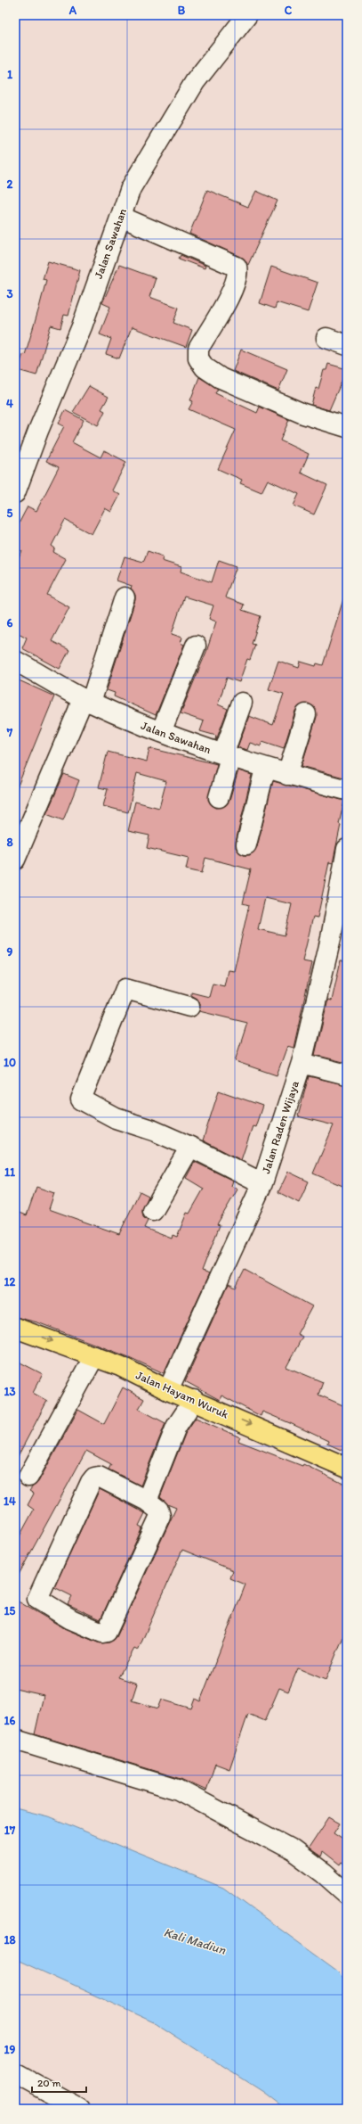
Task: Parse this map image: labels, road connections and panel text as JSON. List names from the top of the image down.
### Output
{
  "streets": {
    "main road": ["Jalan Hayam Wuruk"],
    "street": ["Jalan Sawahan", "Jalan Raden Wijaya"]
  },
  "crossings": [
    ["Jalan Raden Wijaya", "Jalan Hayam Wuruk"]
  ],
  "one_way": ["Jalan Hayam Wuruk"],
  "water": ["Kali Madiun"],
  "scale_bar": "20 m",
  "grid": {
    "columns": ["A", "B", "C"],
    "rows": [
      "1",
      "2",
      "3",
      "4",
      "5",
      "6",
      "7",
      "8",
      "9",
      "10",
      "11",
      "12",
      "13",
      "14",
      "15",
      "16",
      "17",
      "18",
      "19"
    ]
  }
}
